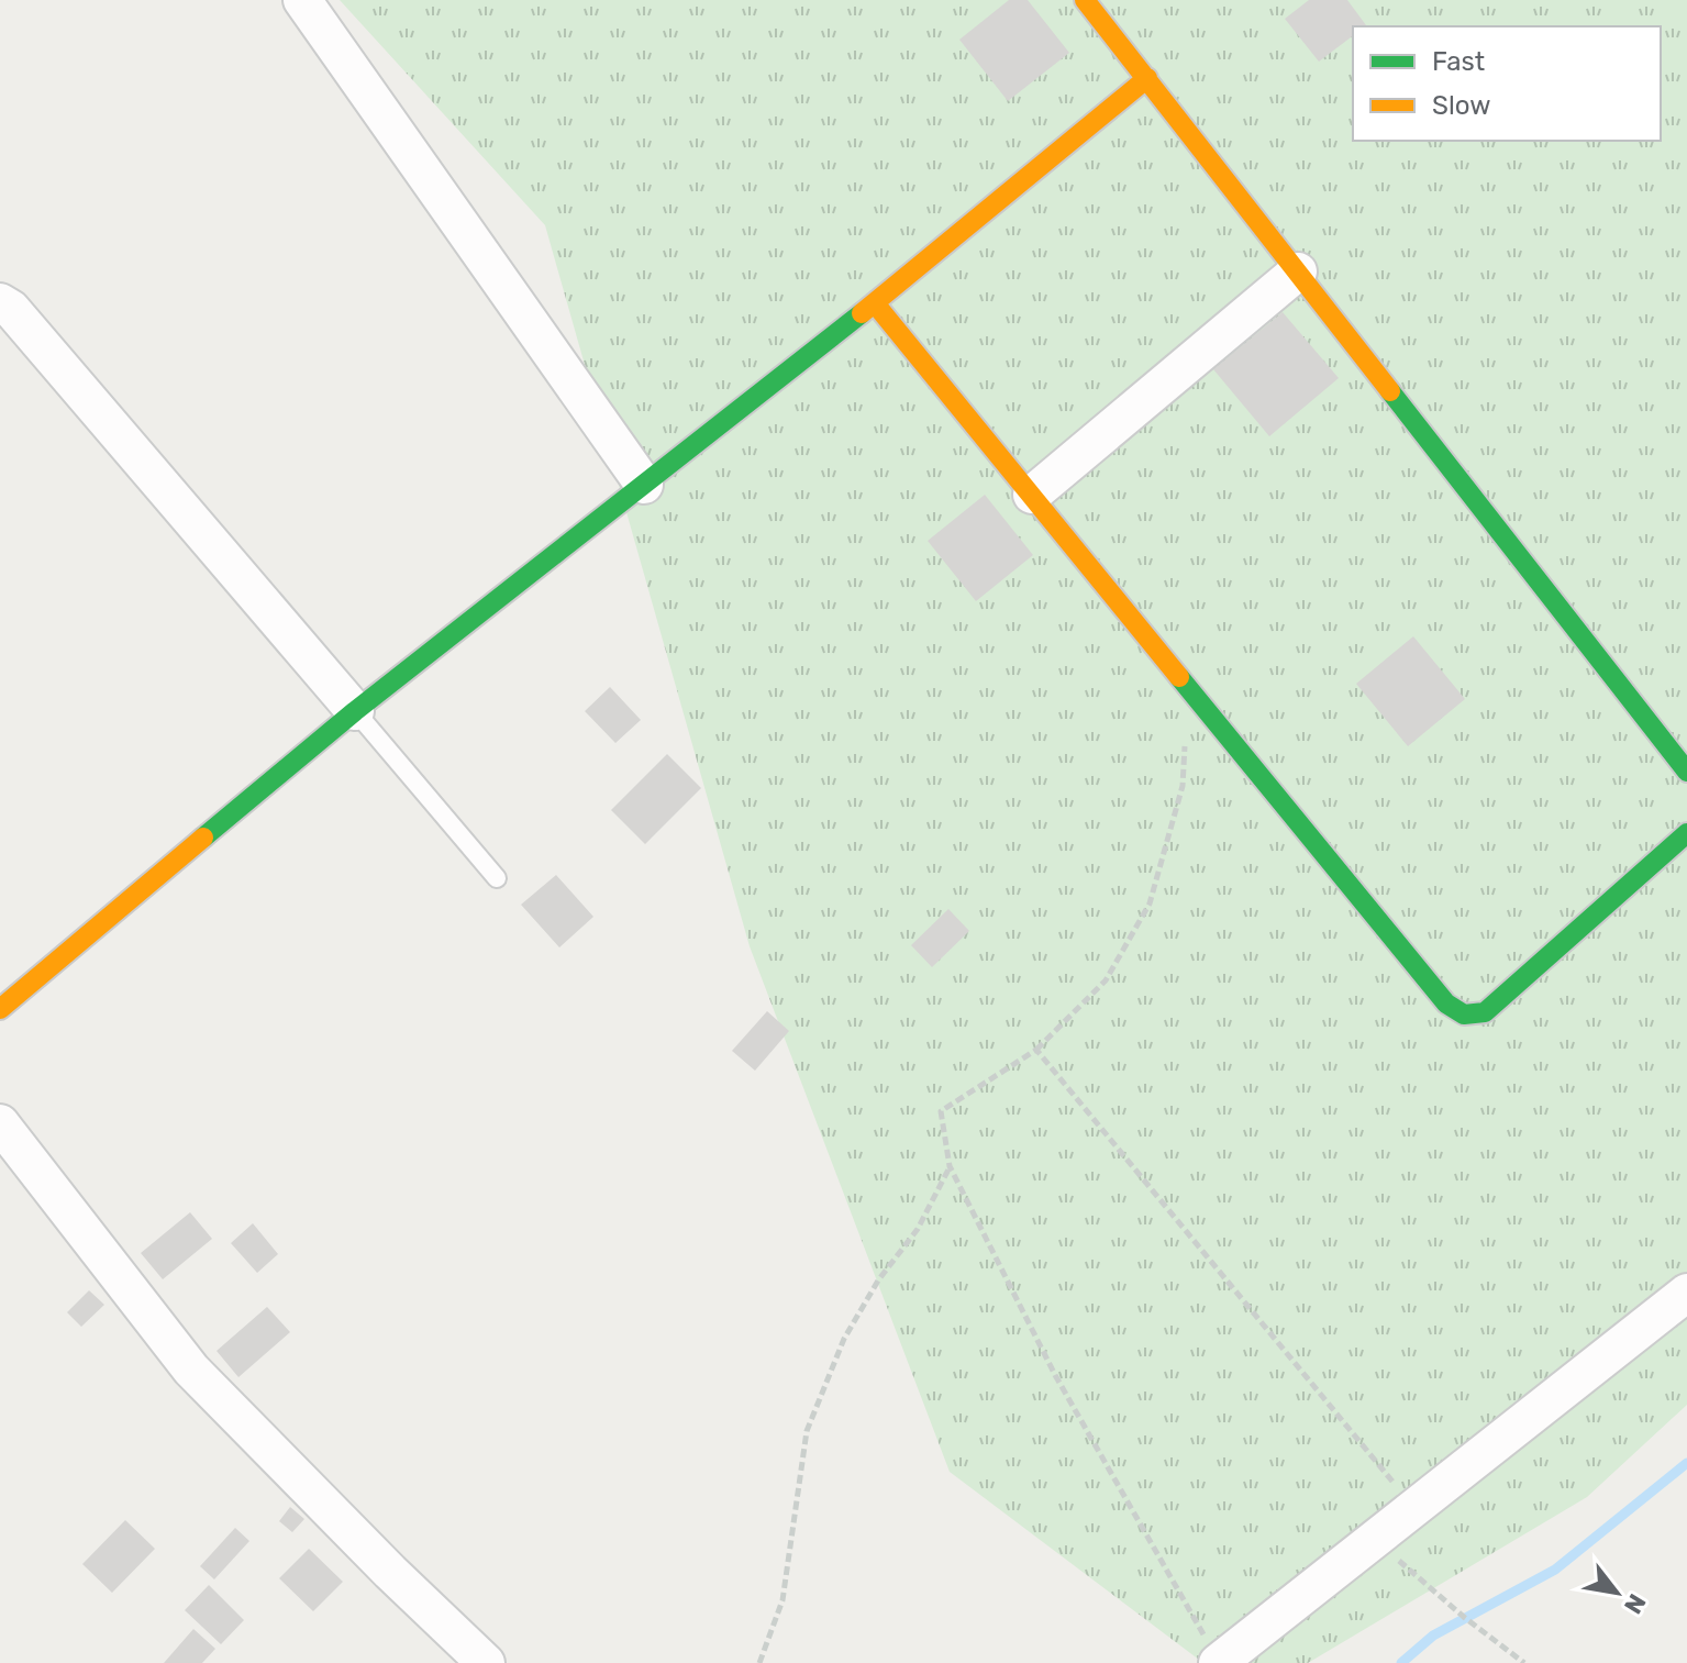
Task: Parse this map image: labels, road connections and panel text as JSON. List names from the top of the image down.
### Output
{
  "legend": ["Fast", "Slow"],
  "north": "bottom right"
}
